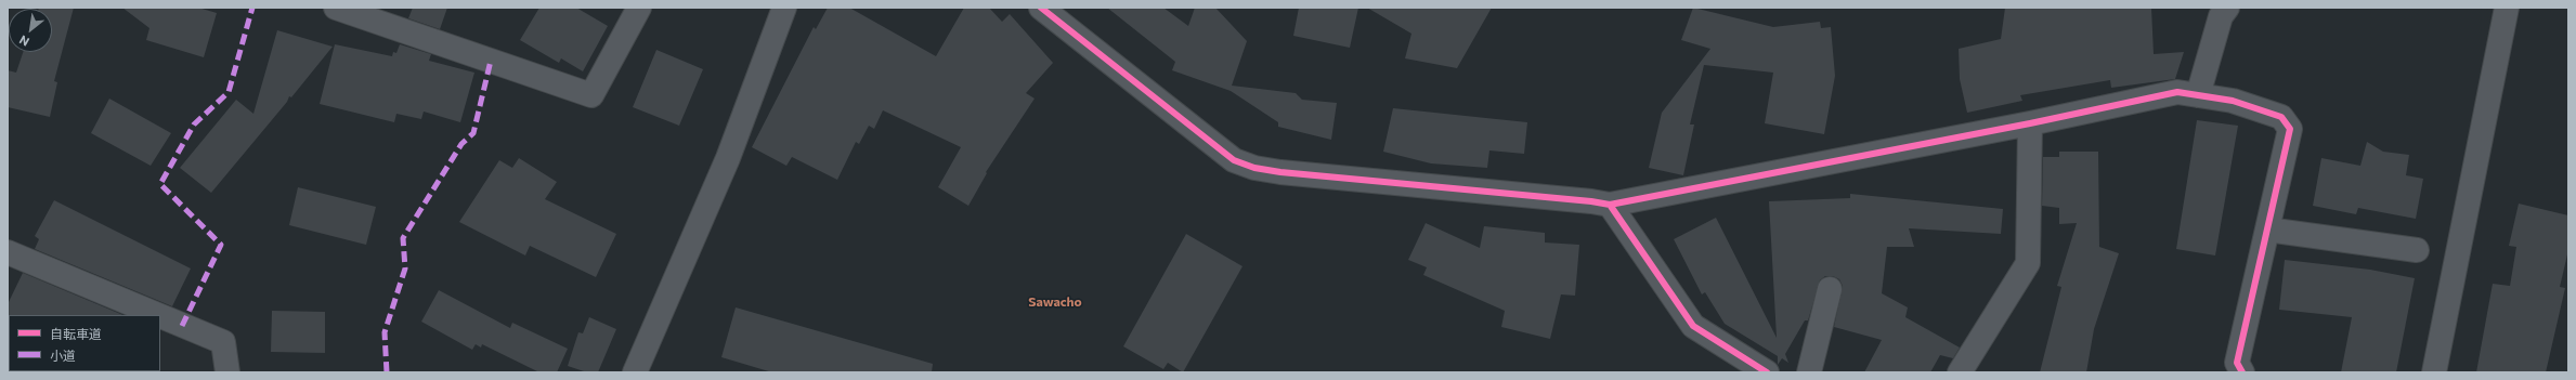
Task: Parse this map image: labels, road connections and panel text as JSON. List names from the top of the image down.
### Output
{
  "districts": ["Sawacho"],
  "legend": ["自転車道", "小道"],
  "north": "bottom left"
}
